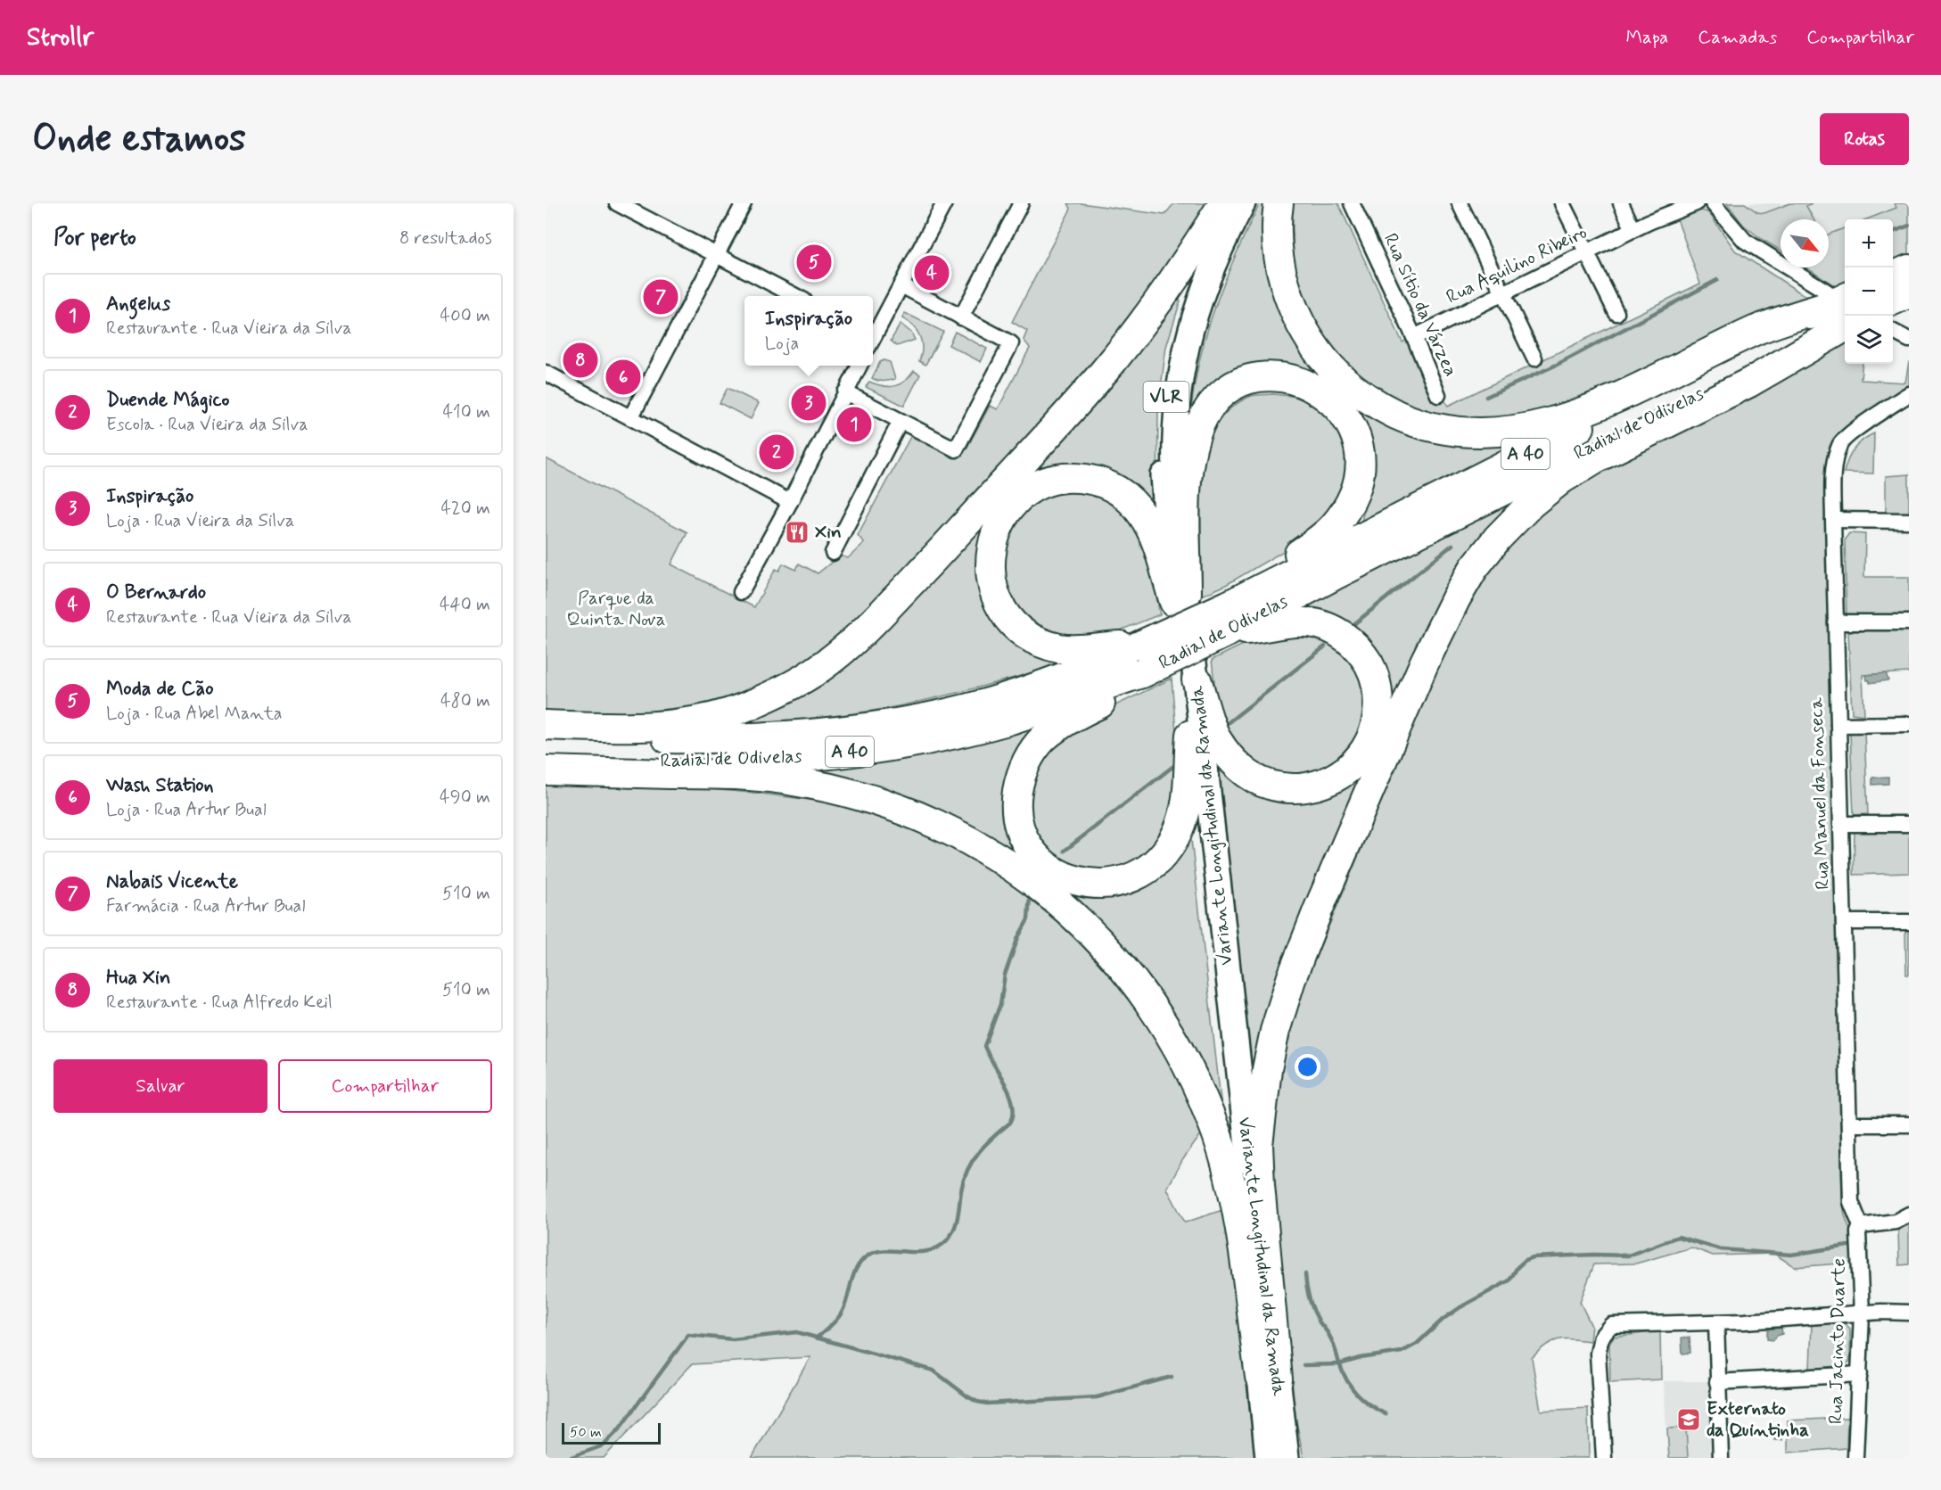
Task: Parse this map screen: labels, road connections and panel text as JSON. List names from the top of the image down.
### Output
{
  "streets": {
    "highway": ["Radial de Odivelas", "A 40"],
    "main road": ["VLR", "Variante Longitudinal da Ramada"],
    "street": [
      "Rua Aquilino Ribeiro",
      "Rua Sítio da Várzea",
      "Rua Manuel da Fonseca",
      "Rua Jacinto Duarte"
    ]
  },
  "crossings": [
    ["Rua Aquilino Ribeiro", "Rua Sítio da Várzea"],
    ["Rua Manuel da Fonseca", "Rua Jacinto Duarte"]
  ],
  "parks": ["Parque da Quinta Nova"],
  "places": {
    "restaurant": ["Xin"],
    "school or university": ["Externato da Quintinha"]
  },
  "scale_bar": "50 m",
  "north": "bottom right",
  "page": {
    "header": "Strollr",
    "nav": ["Mapa", "Camadas", "Compartilhar"],
    "buttons": [
      "Rotas",
      ["Salvar", "Compartilhar"]
    ],
    "title": "Onde estamos",
    "heading": ["Por perto", "8 resultados"],
    "map_buttons": ["+", "−"],
    "pins": [
      "5",
      "4",
      "7",
      "8",
      "6",
      "3",
      "1",
      "2"
    ],
    "list": [
      {
        "mark": "1",
        "name": "Angelus",
        "note": "Restaurante · Rua Vieira da Silva",
        "value": "400 m"
      },
      {
        "mark": "2",
        "name": "Duende Mágico",
        "note": "Escola · Rua Vieira da Silva",
        "value": "410 m"
      },
      {
        "mark": "3",
        "name": "Inspiração",
        "note": "Loja · Rua Vieira da Silva",
        "value": "420 m"
      },
      {
        "mark": "4",
        "name": "O Bernardo",
        "note": "Restaurante · Rua Vieira da Silva",
        "value": "440 m"
      },
      {
        "mark": "5",
        "name": "Moda de Cão",
        "note": "Loja · Rua Abel Manta",
        "value": "480 m"
      },
      {
        "mark": "6",
        "name": "Wash Station",
        "note": "Loja · Rua Artur Bual",
        "value": "490 m"
      },
      {
        "mark": "7",
        "name": "Nabais Vicente",
        "note": "Farmácia · Rua Artur Bual",
        "value": "510 m"
      },
      {
        "mark": "8",
        "name": "Hua Xin",
        "note": "Restaurante · Rua Alfredo Keil",
        "value": "510 m"
      }
    ],
    "popup": ["Inspiração", "Loja"],
    "scale": "50 m"
  }
}
